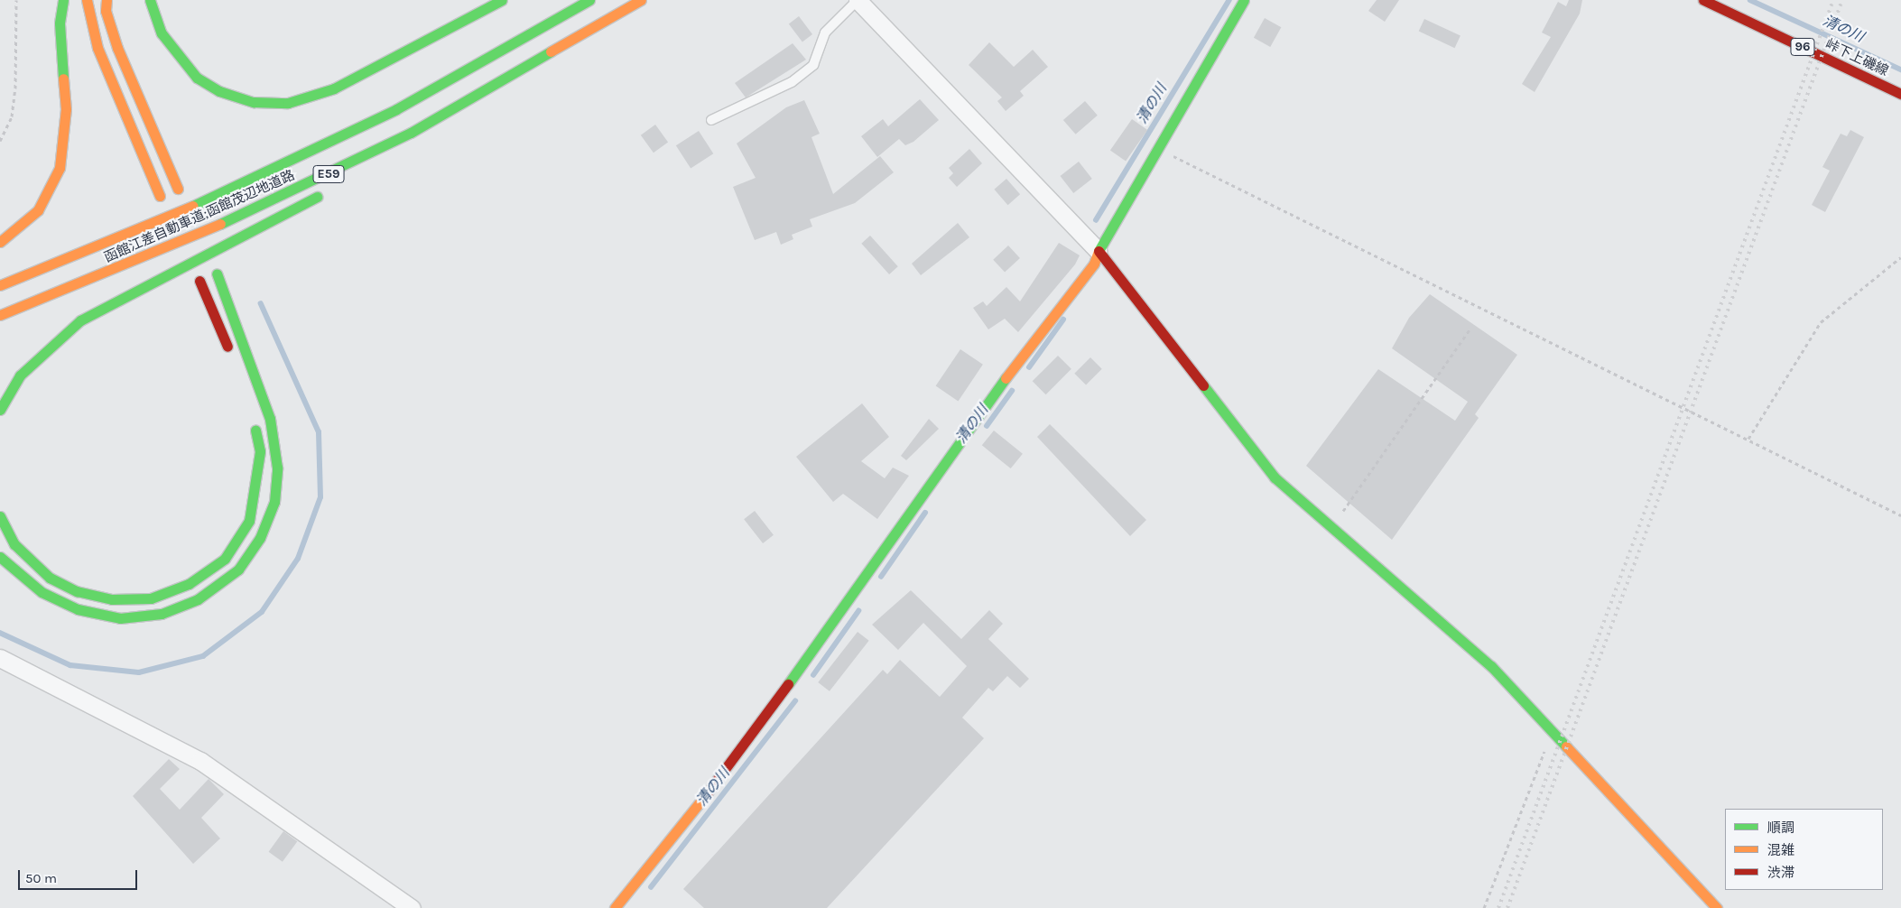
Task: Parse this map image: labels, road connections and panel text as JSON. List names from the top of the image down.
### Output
{
  "streets": {
    "main road": [
      "96",
      "峠下上磯線",
      "E59",
      "函館江差自動車道;函館茂辺地道路"
    ]
  },
  "water": ["清の川"],
  "legend": ["順調", "混雑", "渋滞"],
  "scale_bar": "50 m"
}
